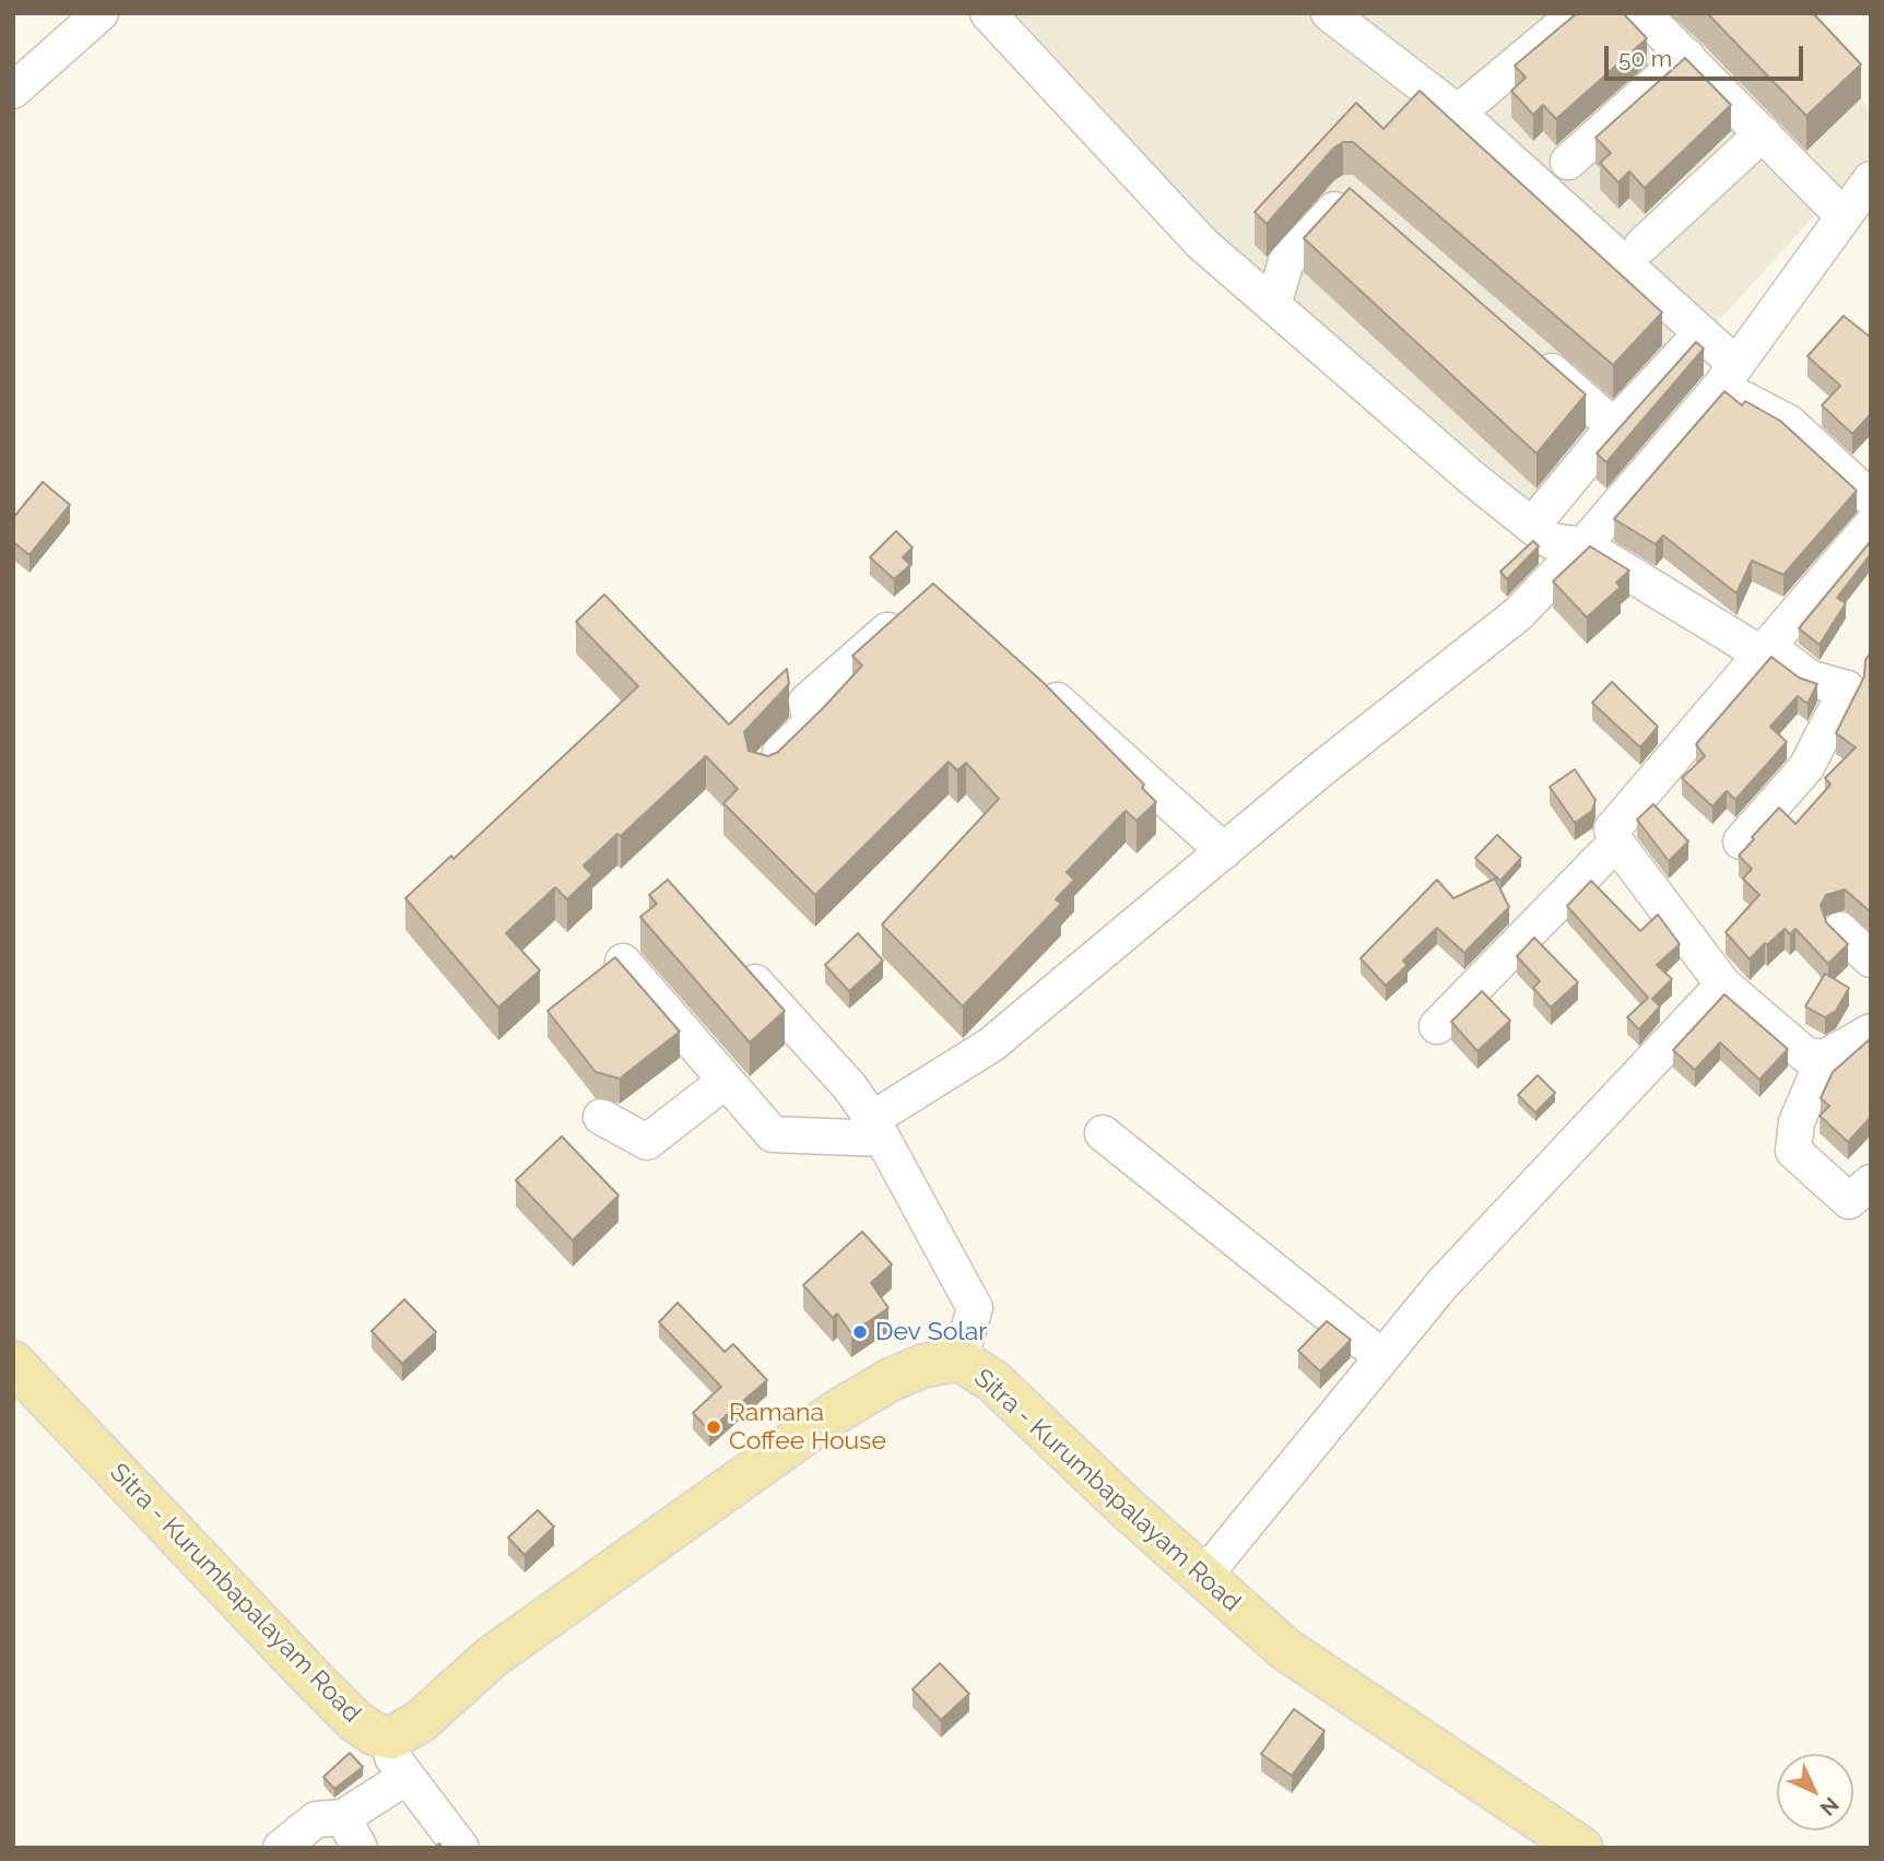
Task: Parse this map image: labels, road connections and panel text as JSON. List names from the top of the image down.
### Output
{
  "streets": {
    "main road": ["Sitra - Kurumbapalayam Road"]
  },
  "places": ["Dev Solar", "Ramana Coffee House"],
  "scale_bar": "50 m",
  "north": "bottom right"
}
